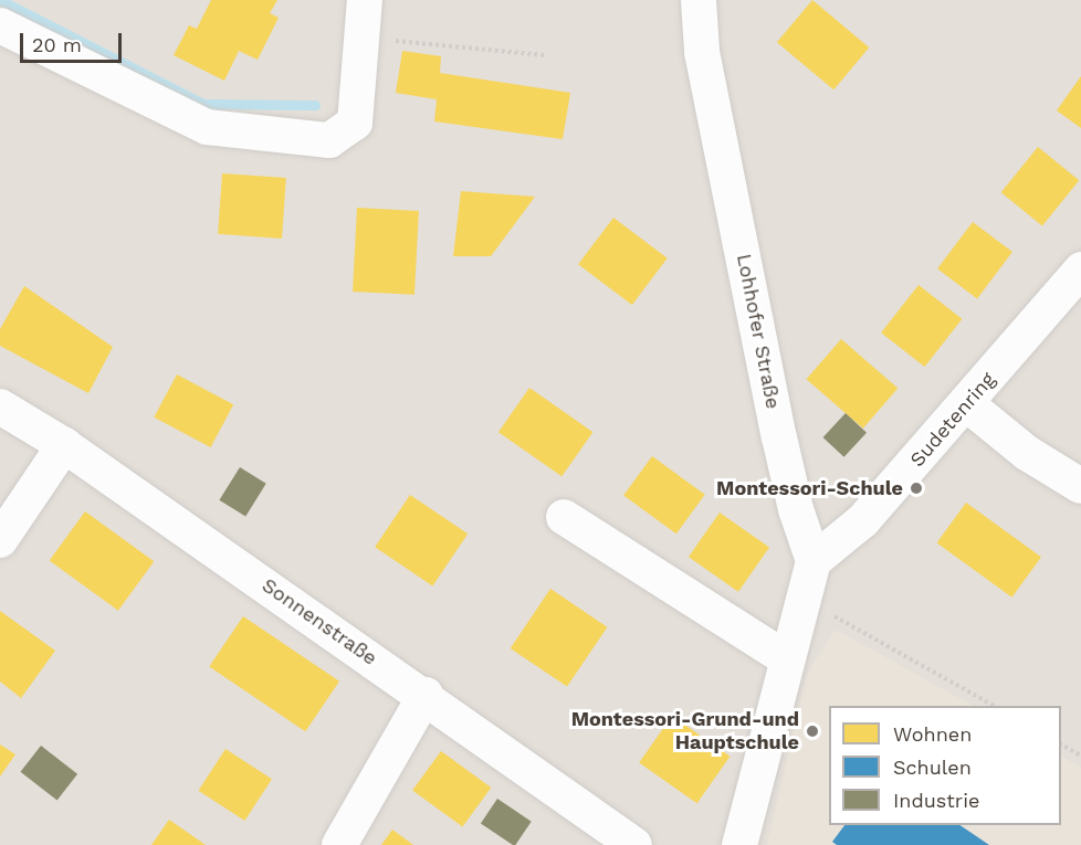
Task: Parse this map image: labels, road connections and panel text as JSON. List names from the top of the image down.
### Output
{
  "streets": {
    "street": ["Lohhofer Straße", "Sudetenring", "Sonnenstraße"]
  },
  "crossings": [
    ["Lohhofer Straße", "Sudetenring"]
  ],
  "places": ["Montessori-Schule", "Montessori-Grund-und Hauptschule"],
  "legend": ["Wohnen", "Schulen", "Industrie"],
  "scale_bar": "20 m"
}
